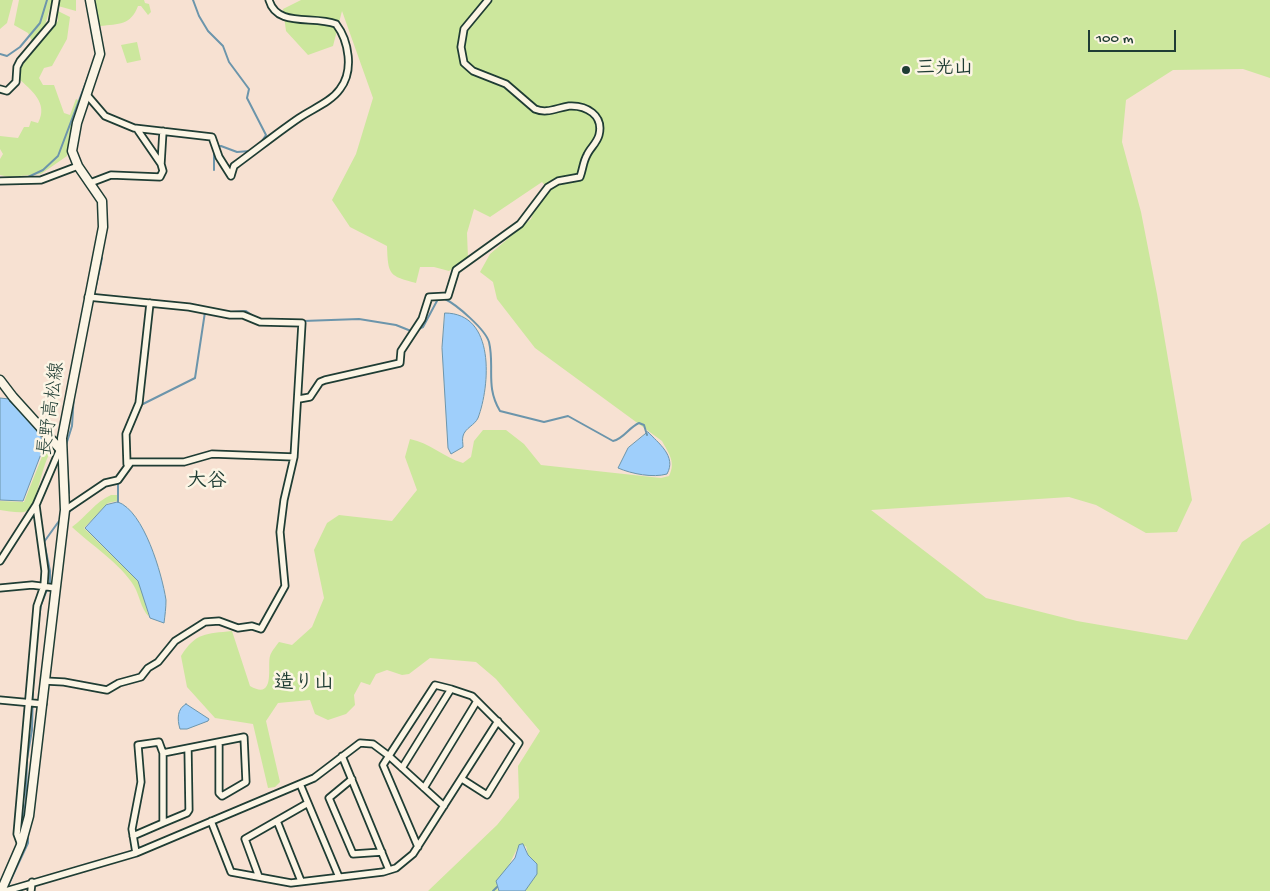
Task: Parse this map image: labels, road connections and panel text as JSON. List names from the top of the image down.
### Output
{
  "streets": {
    "main road": ["長野高松線"]
  },
  "districts": ["大谷", "造り山"],
  "places": ["三光山"],
  "scale_bar": "100 m"
}
